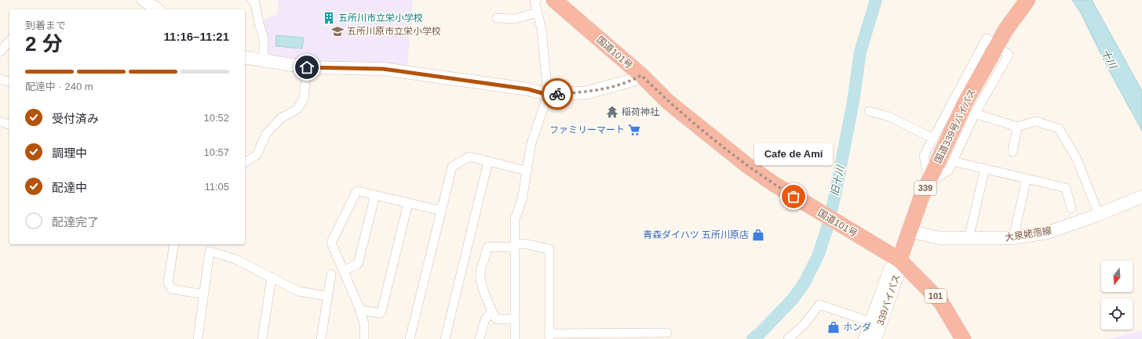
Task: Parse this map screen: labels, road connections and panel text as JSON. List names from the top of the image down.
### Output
{
  "streets": {
    "highway": [
      "国道101号",
      "国道339号バイパス",
      "339",
      "101"
    ],
    "main road": ["大泉姥萢線", "339バイパス"]
  },
  "crossings": [
    ["国道101号", "国道339号バイパス"],
    ["国道101号", "339バイパス"],
    ["国道339号バイパス", "大泉姥萢線"],
    ["国道339号バイパス", "339バイパス"]
  ],
  "water": ["十川", "旧十川"],
  "places": {
    "building": ["五所川市立栄小学校"],
    "school or university": ["五所川原市立栄小学校"],
    "temple": ["稲荷神社"],
    "supermarket": ["ファミリーマート"],
    "other": ["Cafe de Ami"],
    "shop": ["青森ダイハツ 五所川原店", "ホンダ"]
  },
  "north": "bottom",
  "page": {
    "heading": ["2 分", "到着まで", "11:16–11:21"],
    "bar": "配達中 · 240 m",
    "list": [
      ["受付済み", "10:52"],
      ["調理中", "10:57"],
      ["配達中", "11:05"],
      "配達完了"
    ],
    "bubble": "Cafe de Ami"
  }
}
